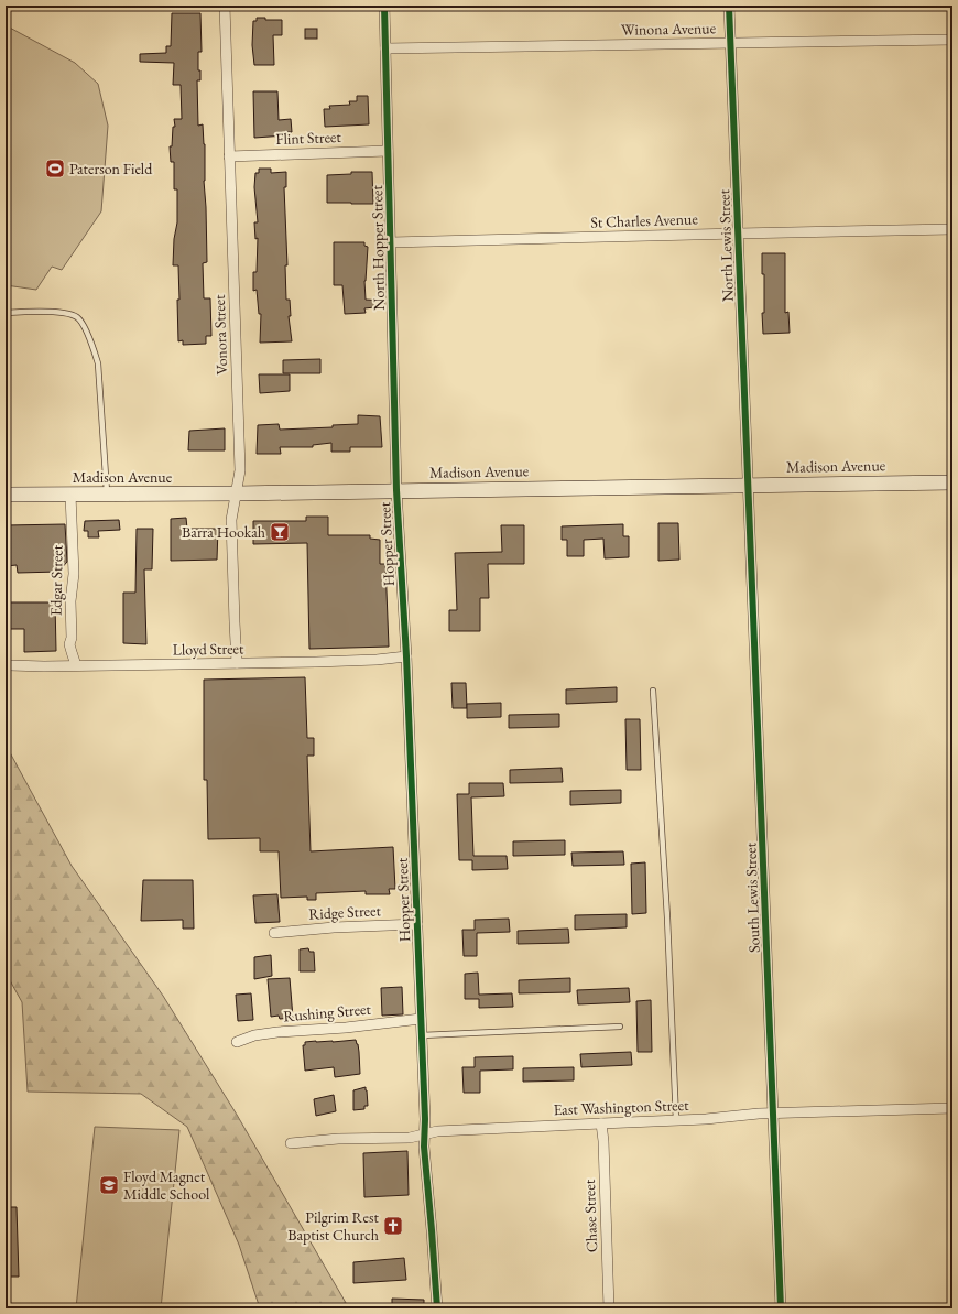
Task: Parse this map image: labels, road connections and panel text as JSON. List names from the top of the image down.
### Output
{
  "streets": {
    "main road": ["Madison Avenue"],
    "street": [
      "Winona Avenue",
      "Flint Street",
      "St Charles Avenue",
      "North Lewis Street",
      "North Hopper Street",
      "Vonora Street",
      "Hopper Street",
      "Edgar Street",
      "Lloyd Street",
      "South Lewis Street",
      "Ridge Street",
      "Rushing Street",
      "East Washington Street",
      "Chase Street"
    ]
  },
  "crossings": [
    ["Winona Avenue", "North Lewis Street"],
    ["Winona Avenue", "North Hopper Street"],
    ["Flint Street", "North Hopper Street"],
    ["Flint Street", "Vonora Street"],
    ["St Charles Avenue", "North Lewis Street"],
    ["St Charles Avenue", "North Hopper Street"],
    ["North Lewis Street", "Madison Avenue"],
    ["North Lewis Street", "South Lewis Street"],
    ["North Hopper Street", "Madison Avenue"],
    ["North Hopper Street", "Hopper Street"],
    ["Vonora Street", "Madison Avenue"],
    ["Vonora Street", "Lloyd Street"],
    ["Madison Avenue", "Hopper Street"],
    ["Madison Avenue", "Edgar Street"],
    ["Madison Avenue", "South Lewis Street"],
    ["Hopper Street", "Lloyd Street"],
    ["Hopper Street", "Ridge Street"],
    ["Hopper Street", "Rushing Street"],
    ["Hopper Street", "East Washington Street"],
    ["Edgar Street", "Lloyd Street"],
    ["South Lewis Street", "East Washington Street"],
    ["East Washington Street", "Chase Street"]
  ],
  "places": {
    "sports": ["Paterson Field"],
    "bar": ["Barra Hookah"],
    "school or university": ["Floyd Magnet Middle School"],
    "church": ["Pilgrim Rest Baptist Church"]
  }
}
